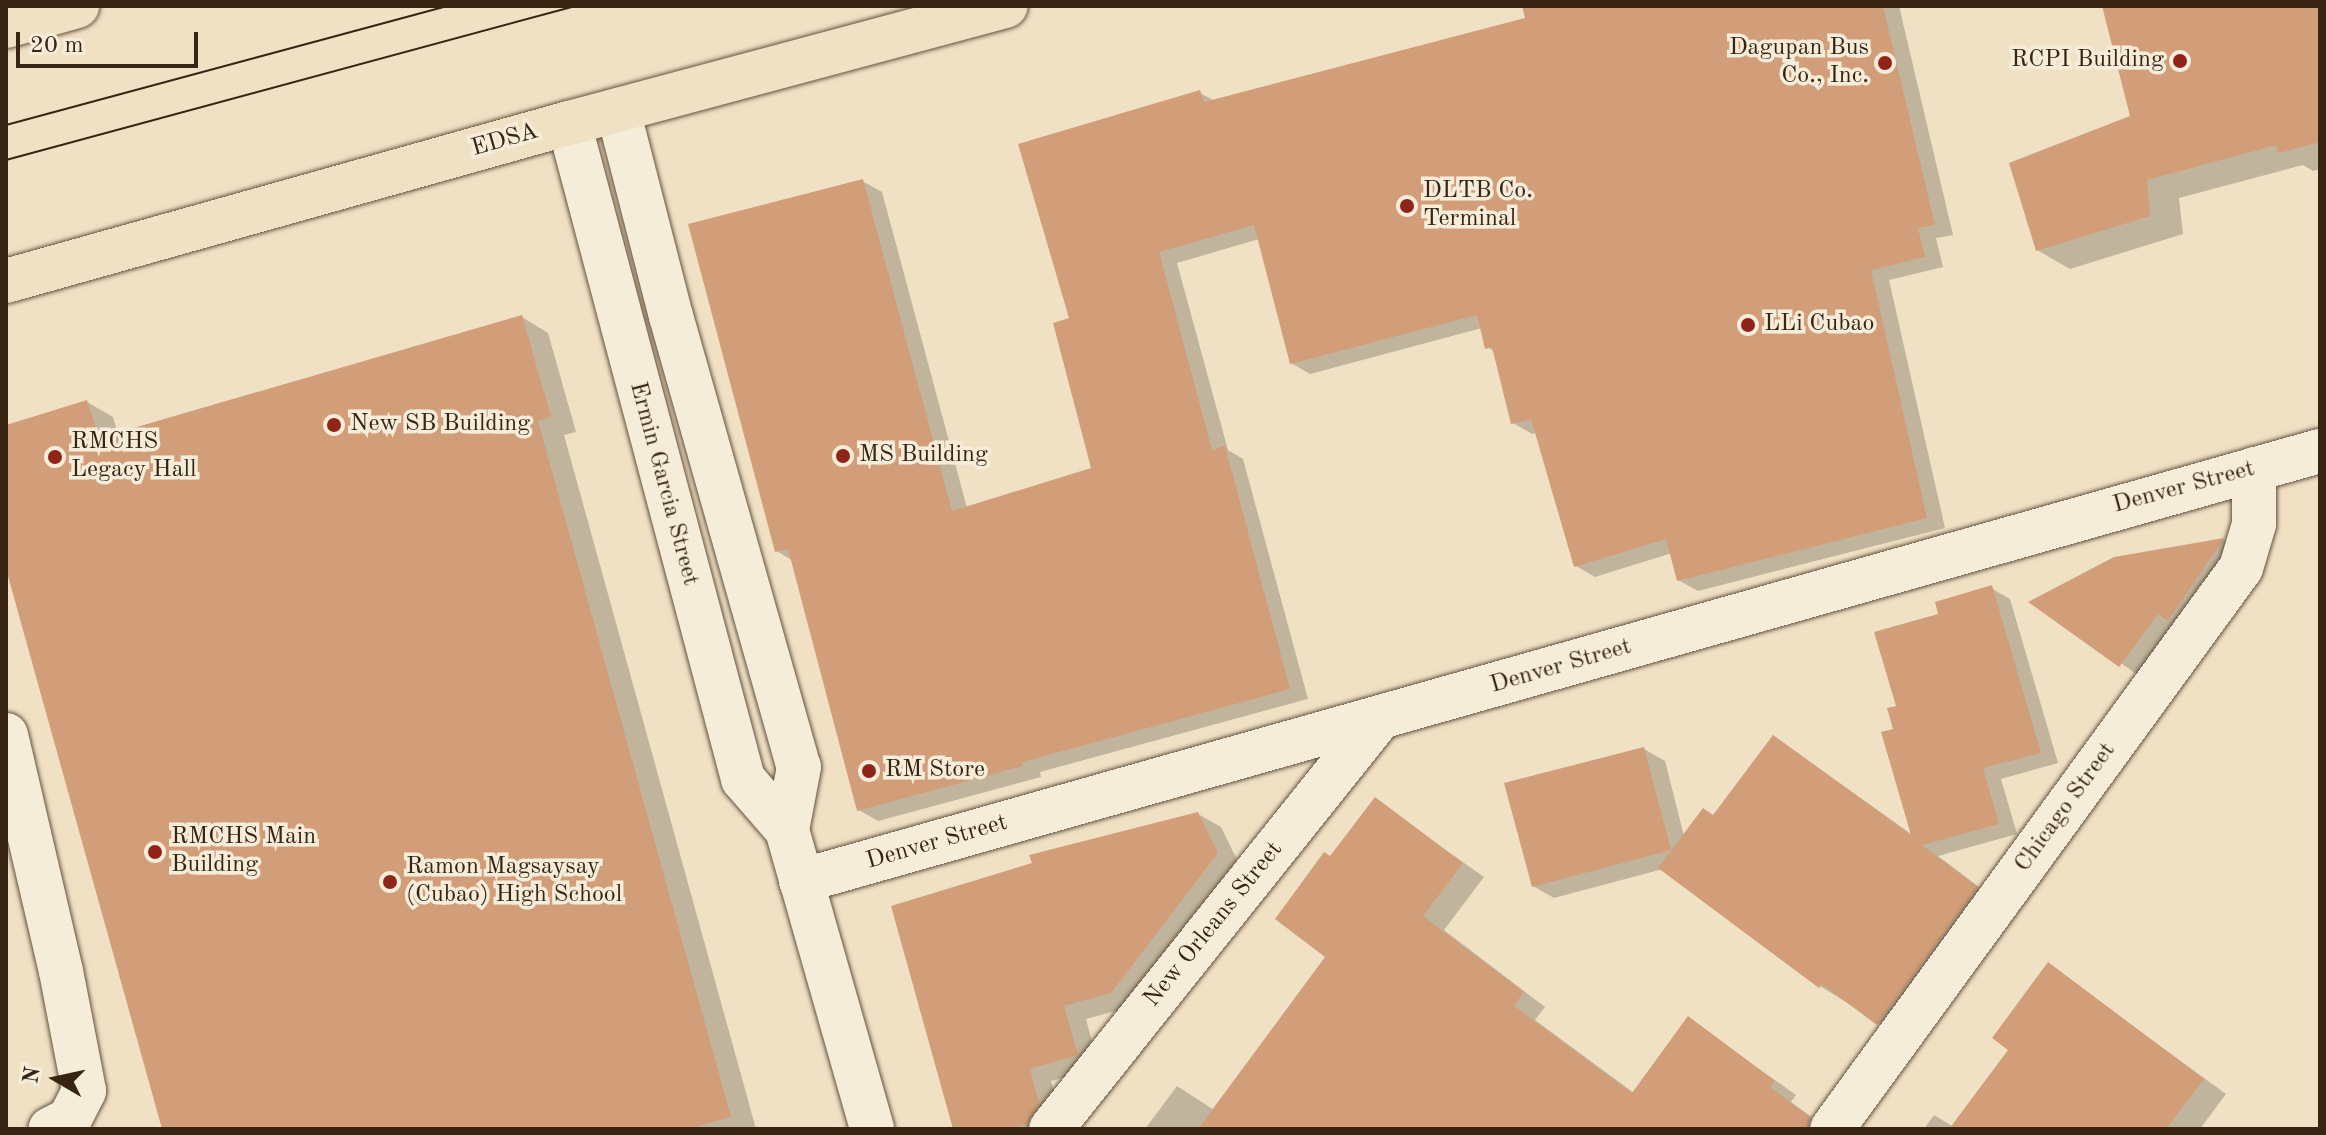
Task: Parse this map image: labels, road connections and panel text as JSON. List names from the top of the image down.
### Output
{
  "streets": {
    "highway": ["EDSA"],
    "street": [
      "Ermin Garcia Street",
      "Denver Street",
      "Chicago Street",
      "New Orleans Street"
    ]
  },
  "crossings": [
    ["EDSA", "Ermin Garcia Street"],
    ["Ermin Garcia Street", "Denver Street"],
    ["Denver Street", "Chicago Street"],
    ["Denver Street", "New Orleans Street"]
  ],
  "places": [
    "RCPI Building",
    "Dagupan Bus Co., Inc.",
    "DLTB Co. Terminal",
    "LLi Cubao",
    "New SB Building",
    "MS Building",
    "RMCHS Legacy Hall",
    "RM Store",
    "RMCHS Main Building",
    "Ramon Magsaysay (Cubao) High School"
  ],
  "scale_bar": "20 m",
  "north": "left"
}
